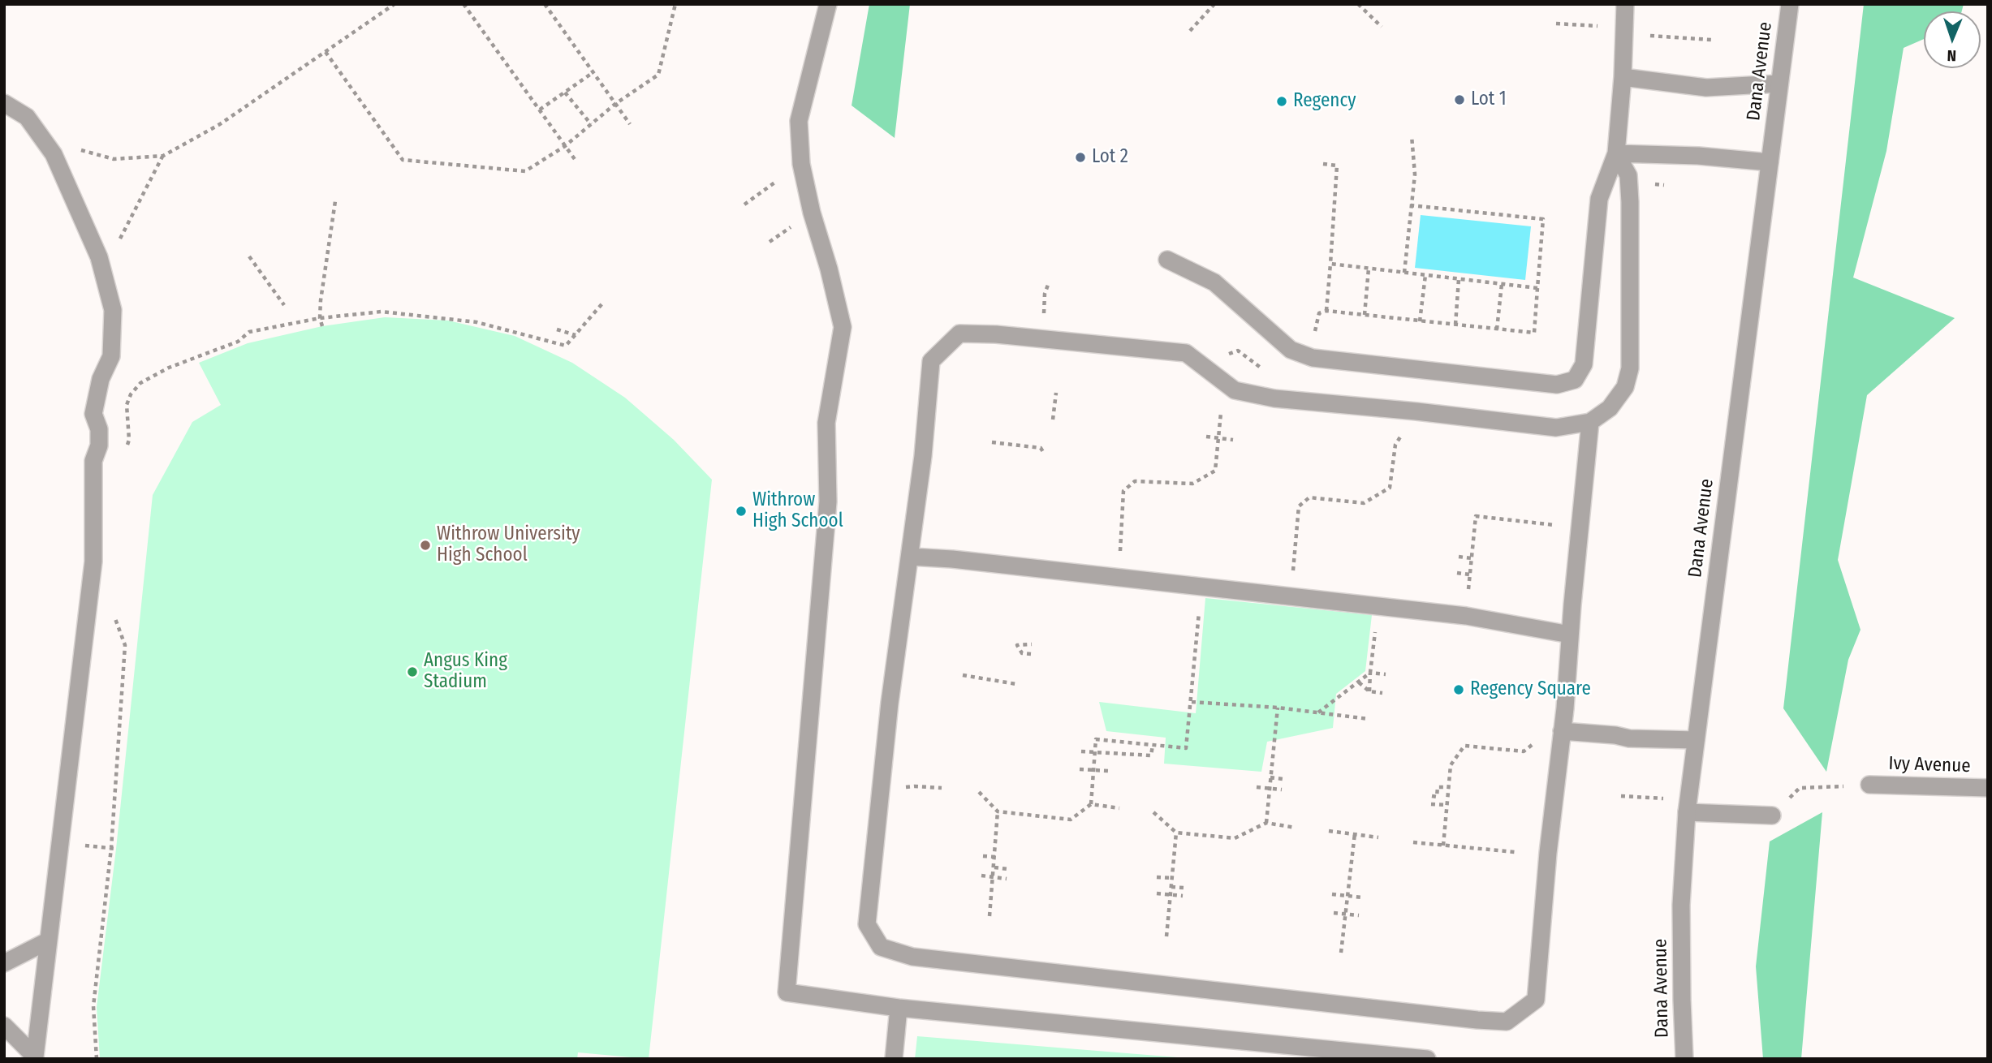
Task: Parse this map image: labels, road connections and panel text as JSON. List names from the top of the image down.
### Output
{
  "streets": {
    "street": ["Dana Avenue", "Ivy Avenue"]
  },
  "places": [
    "Lot 1",
    "Regency",
    "Lot 2",
    "Withrow High School",
    "Withrow University High School",
    "Angus King Stadium",
    "Regency Square"
  ],
  "north": "bottom"
}
